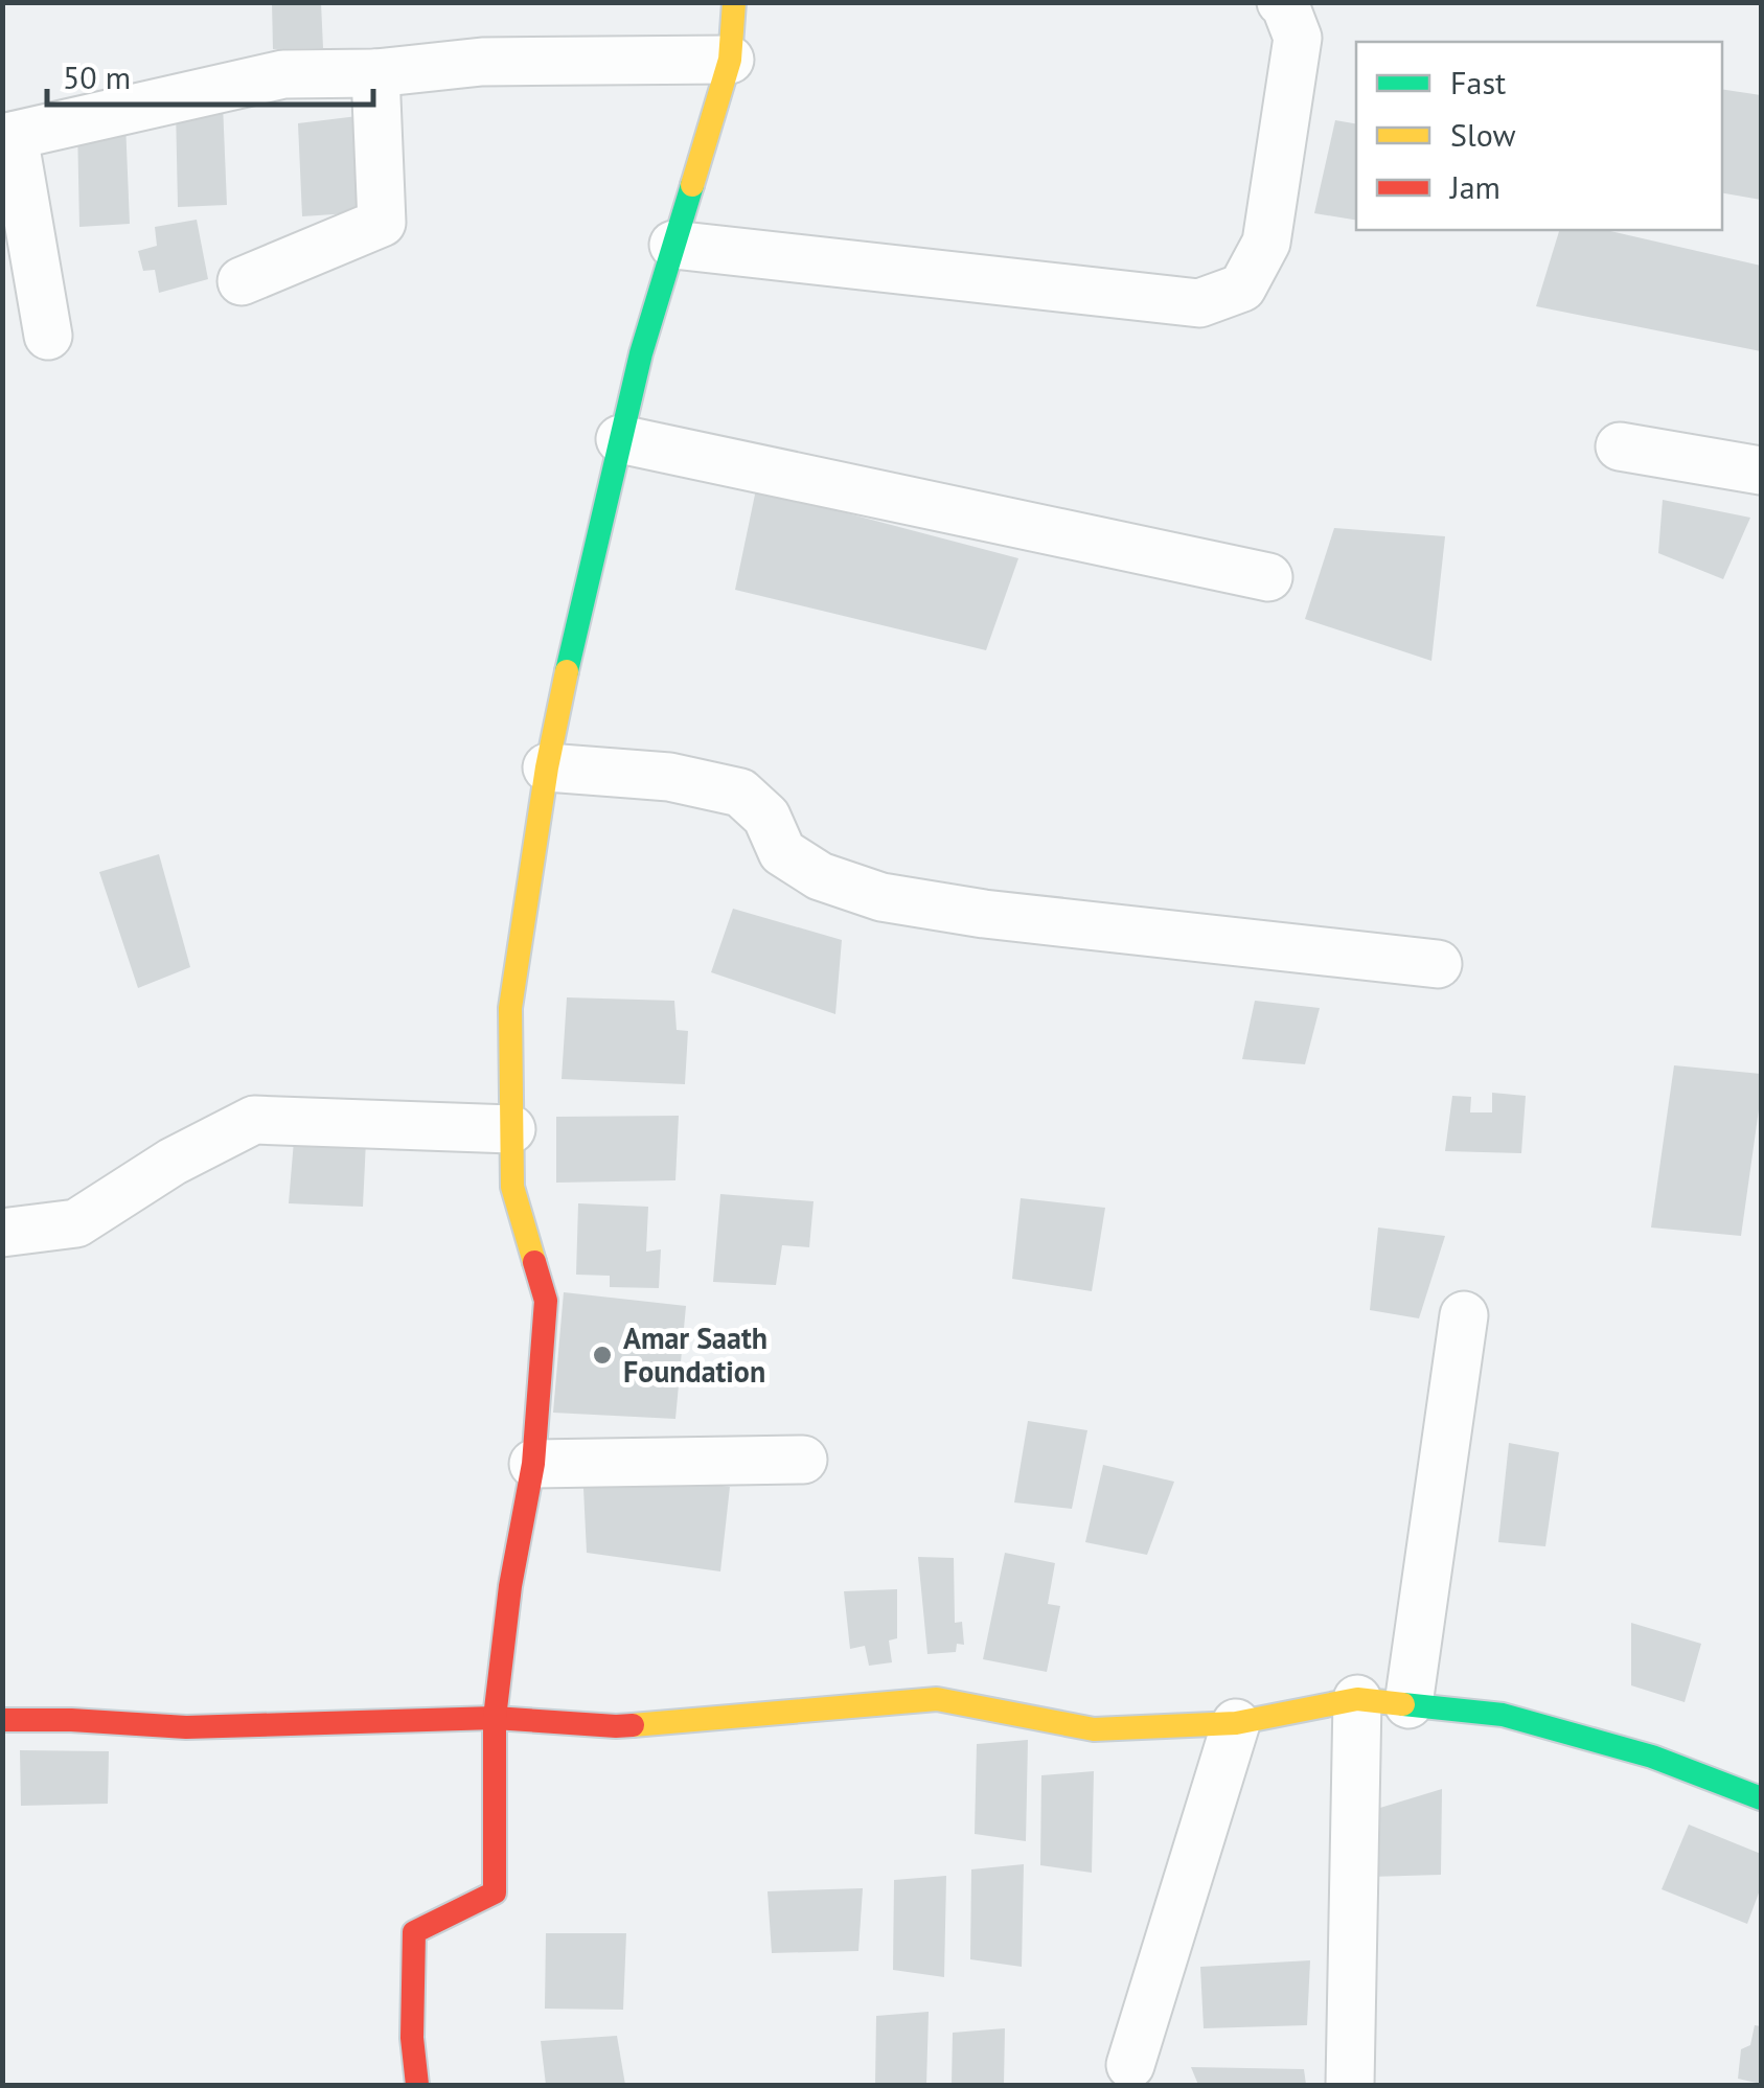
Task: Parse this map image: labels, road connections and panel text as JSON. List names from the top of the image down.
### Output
{
  "places": ["Amar Saath Foundation"],
  "legend": ["Fast", "Slow", "Jam"],
  "scale_bar": "50 m"
}
